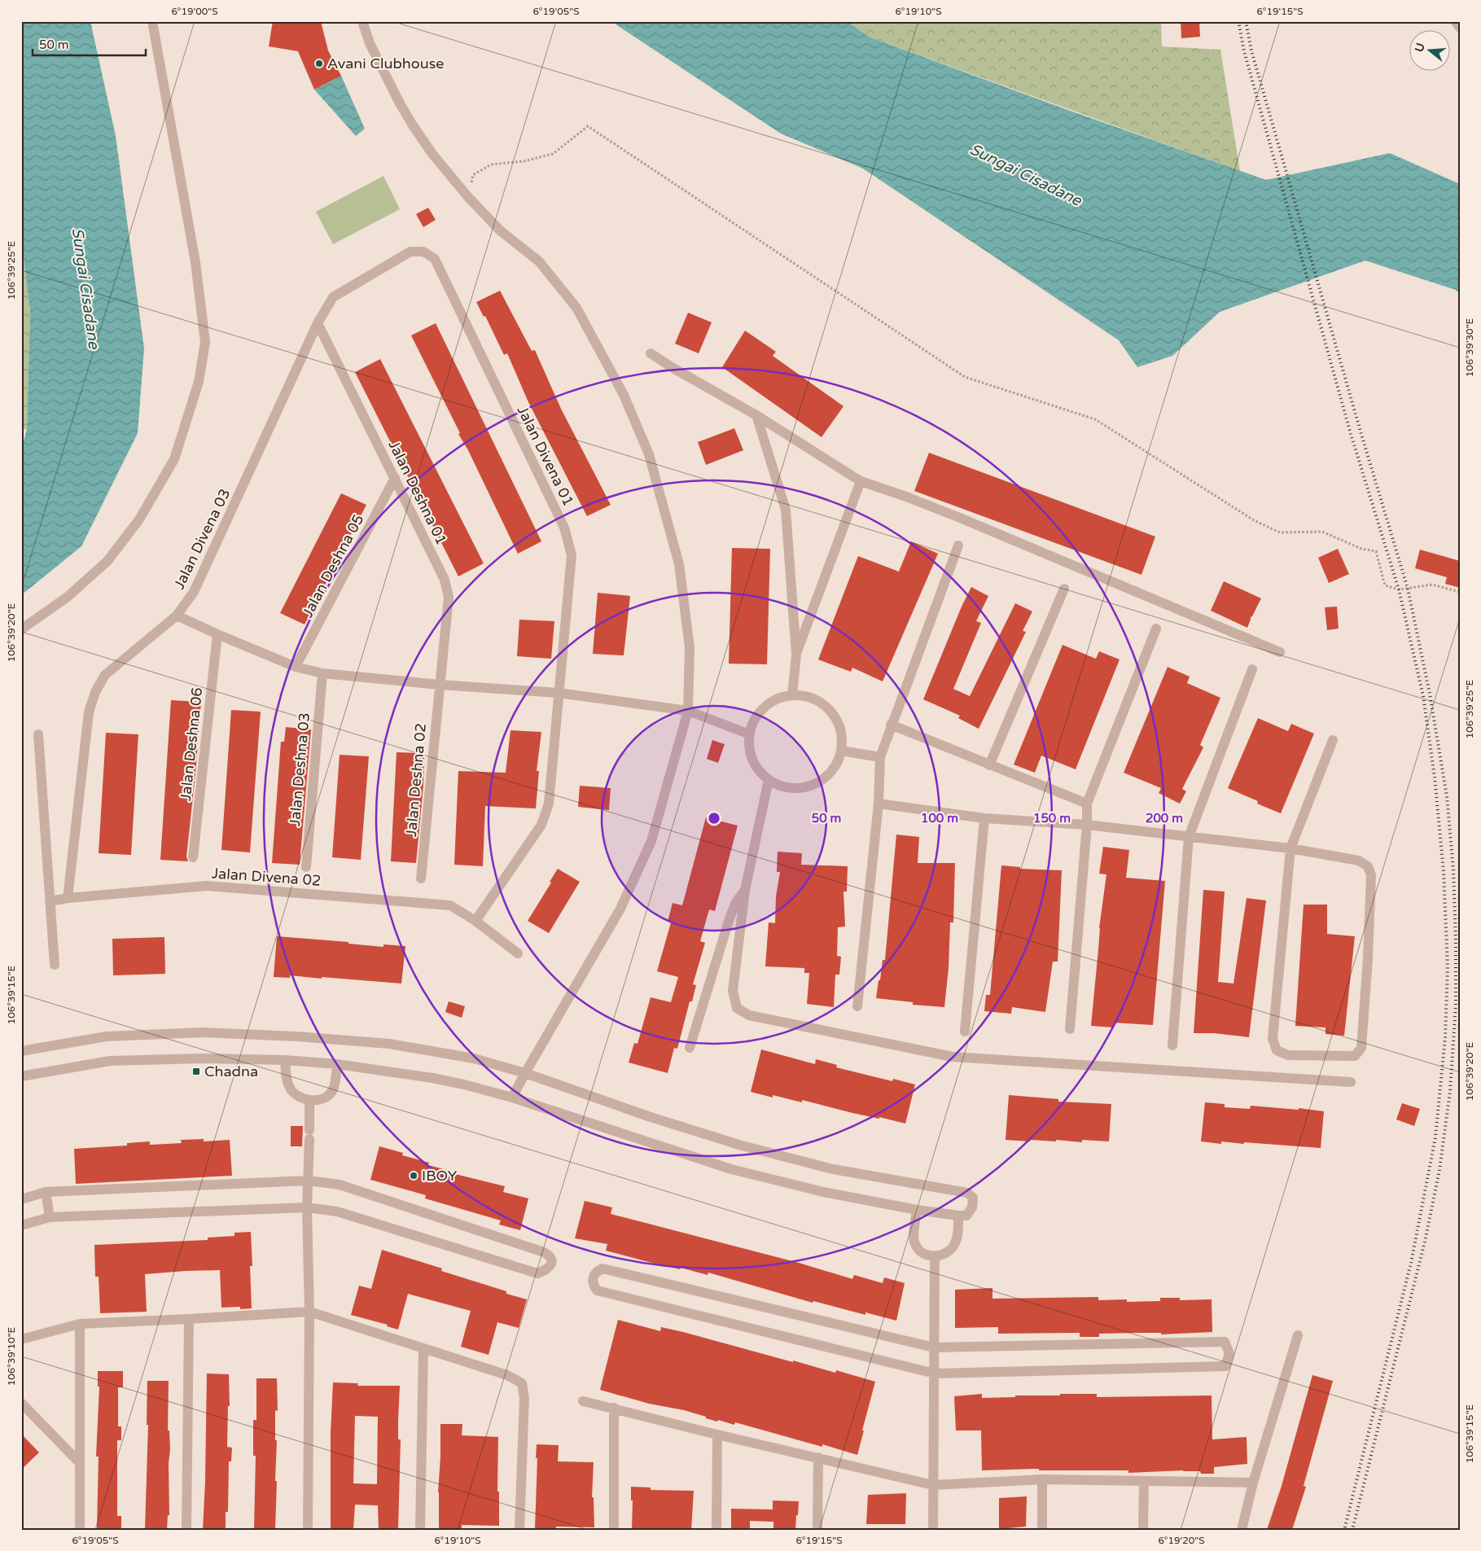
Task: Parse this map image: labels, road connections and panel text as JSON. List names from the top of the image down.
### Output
{
  "streets": {
    "street": [
      "Jalan Divena 01",
      "Jalan Deshna 01",
      "Jalan Divena 03",
      "Jalan Deshna 05",
      "Jalan Deshna 06",
      "Jalan Deshna 03",
      "Jalan Deshna 02",
      "Jalan Divena 02"
    ]
  },
  "crossings": [
    ["Jalan Divena 01", "Jalan Divena 03"],
    ["Jalan Deshna 01", "Jalan Divena 03"],
    ["Jalan Deshna 01", "Jalan Deshna 05"],
    ["Jalan Deshna 01", "Jalan Deshna 02"],
    ["Jalan Divena 03", "Jalan Divena 02"]
  ],
  "water": ["Sungai Cisadane"],
  "places": {
    "other": ["Avani Clubhouse", "IBOY"],
    "transit": ["Chadna"]
  },
  "scale_bar": "50 m",
  "north": "left",
  "coordinates": [
    "6°19'00\"S",
    "6°19'05\"S",
    "6°19'10\"S",
    "6°19'15\"S",
    "106°39'25\"E",
    "106°39'30\"E",
    "106°39'20\"E",
    "106°39'15\"E",
    "106°39'10\"E",
    "6°19'20\"S"
  ],
  "rings": [
    "50 m",
    "100 m",
    "150 m",
    "200 m"
  ]
}
